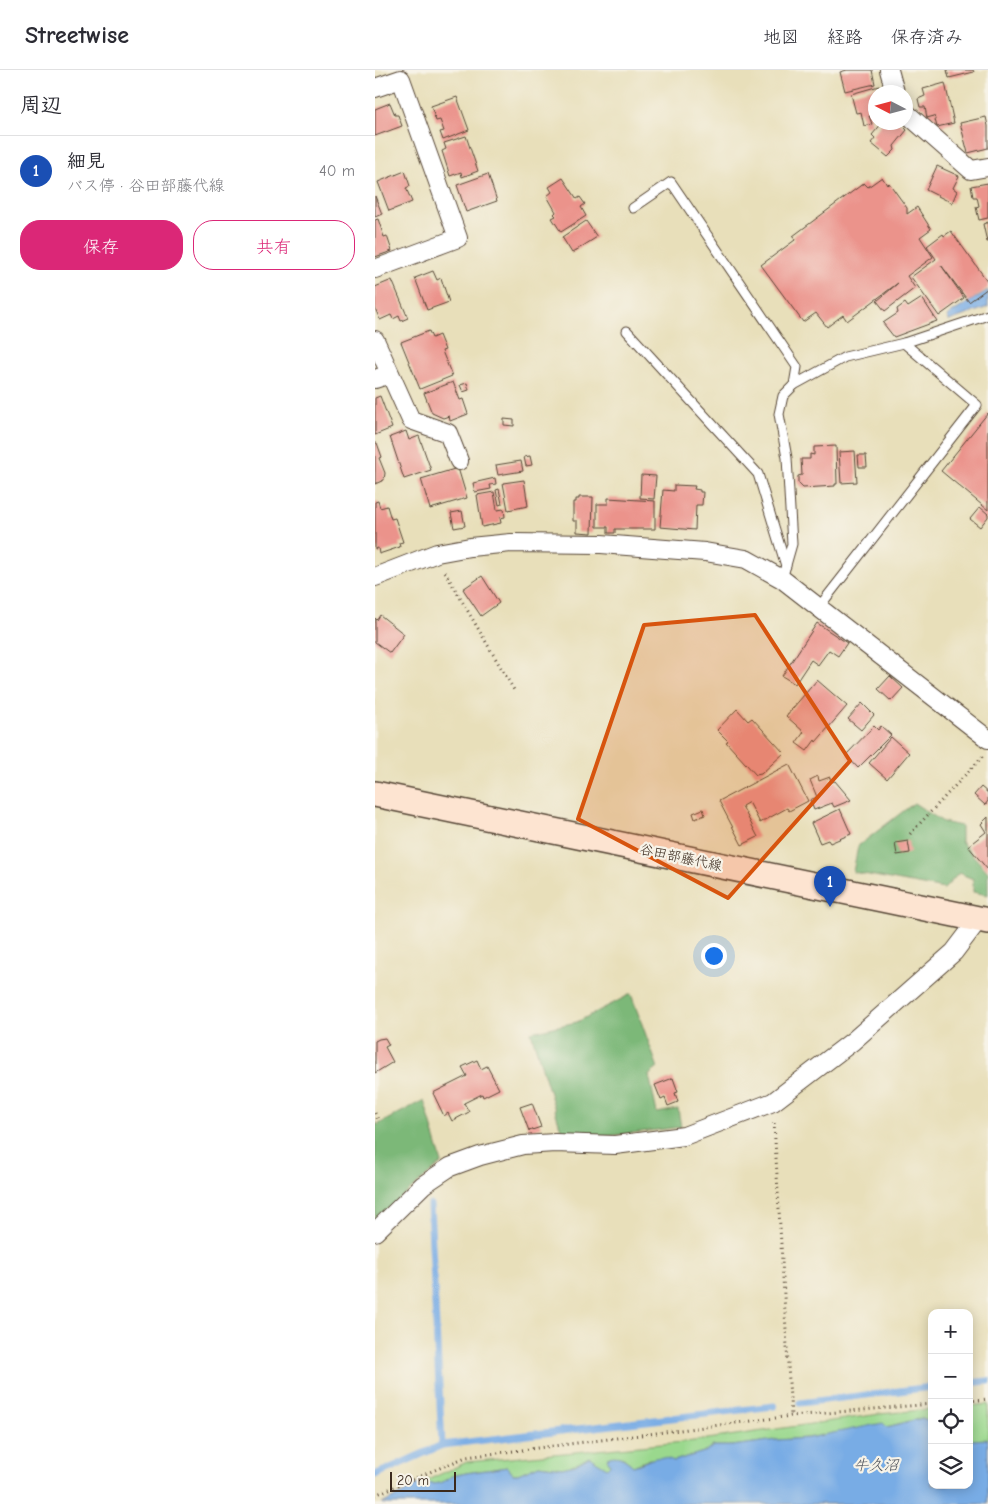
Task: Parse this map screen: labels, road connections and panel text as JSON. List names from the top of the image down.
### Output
{
  "streets": {
    "main road": ["谷田部藤代線"]
  },
  "water": ["牛久沼"],
  "scale_bar": "20 m",
  "north": "left",
  "page": {
    "header": "Streetwise",
    "nav": ["地図", "経路", "保存済み"],
    "heading": "周辺",
    "list": [
      {
        "mark": "1",
        "name": "細見",
        "note": "バス停 · 谷田部藤代線",
        "value": "40 m"
      }
    ],
    "buttons": ["保存", "共有"],
    "pins": "1",
    "map_buttons": ["+", "−"],
    "scale": "20 m"
  }
}
